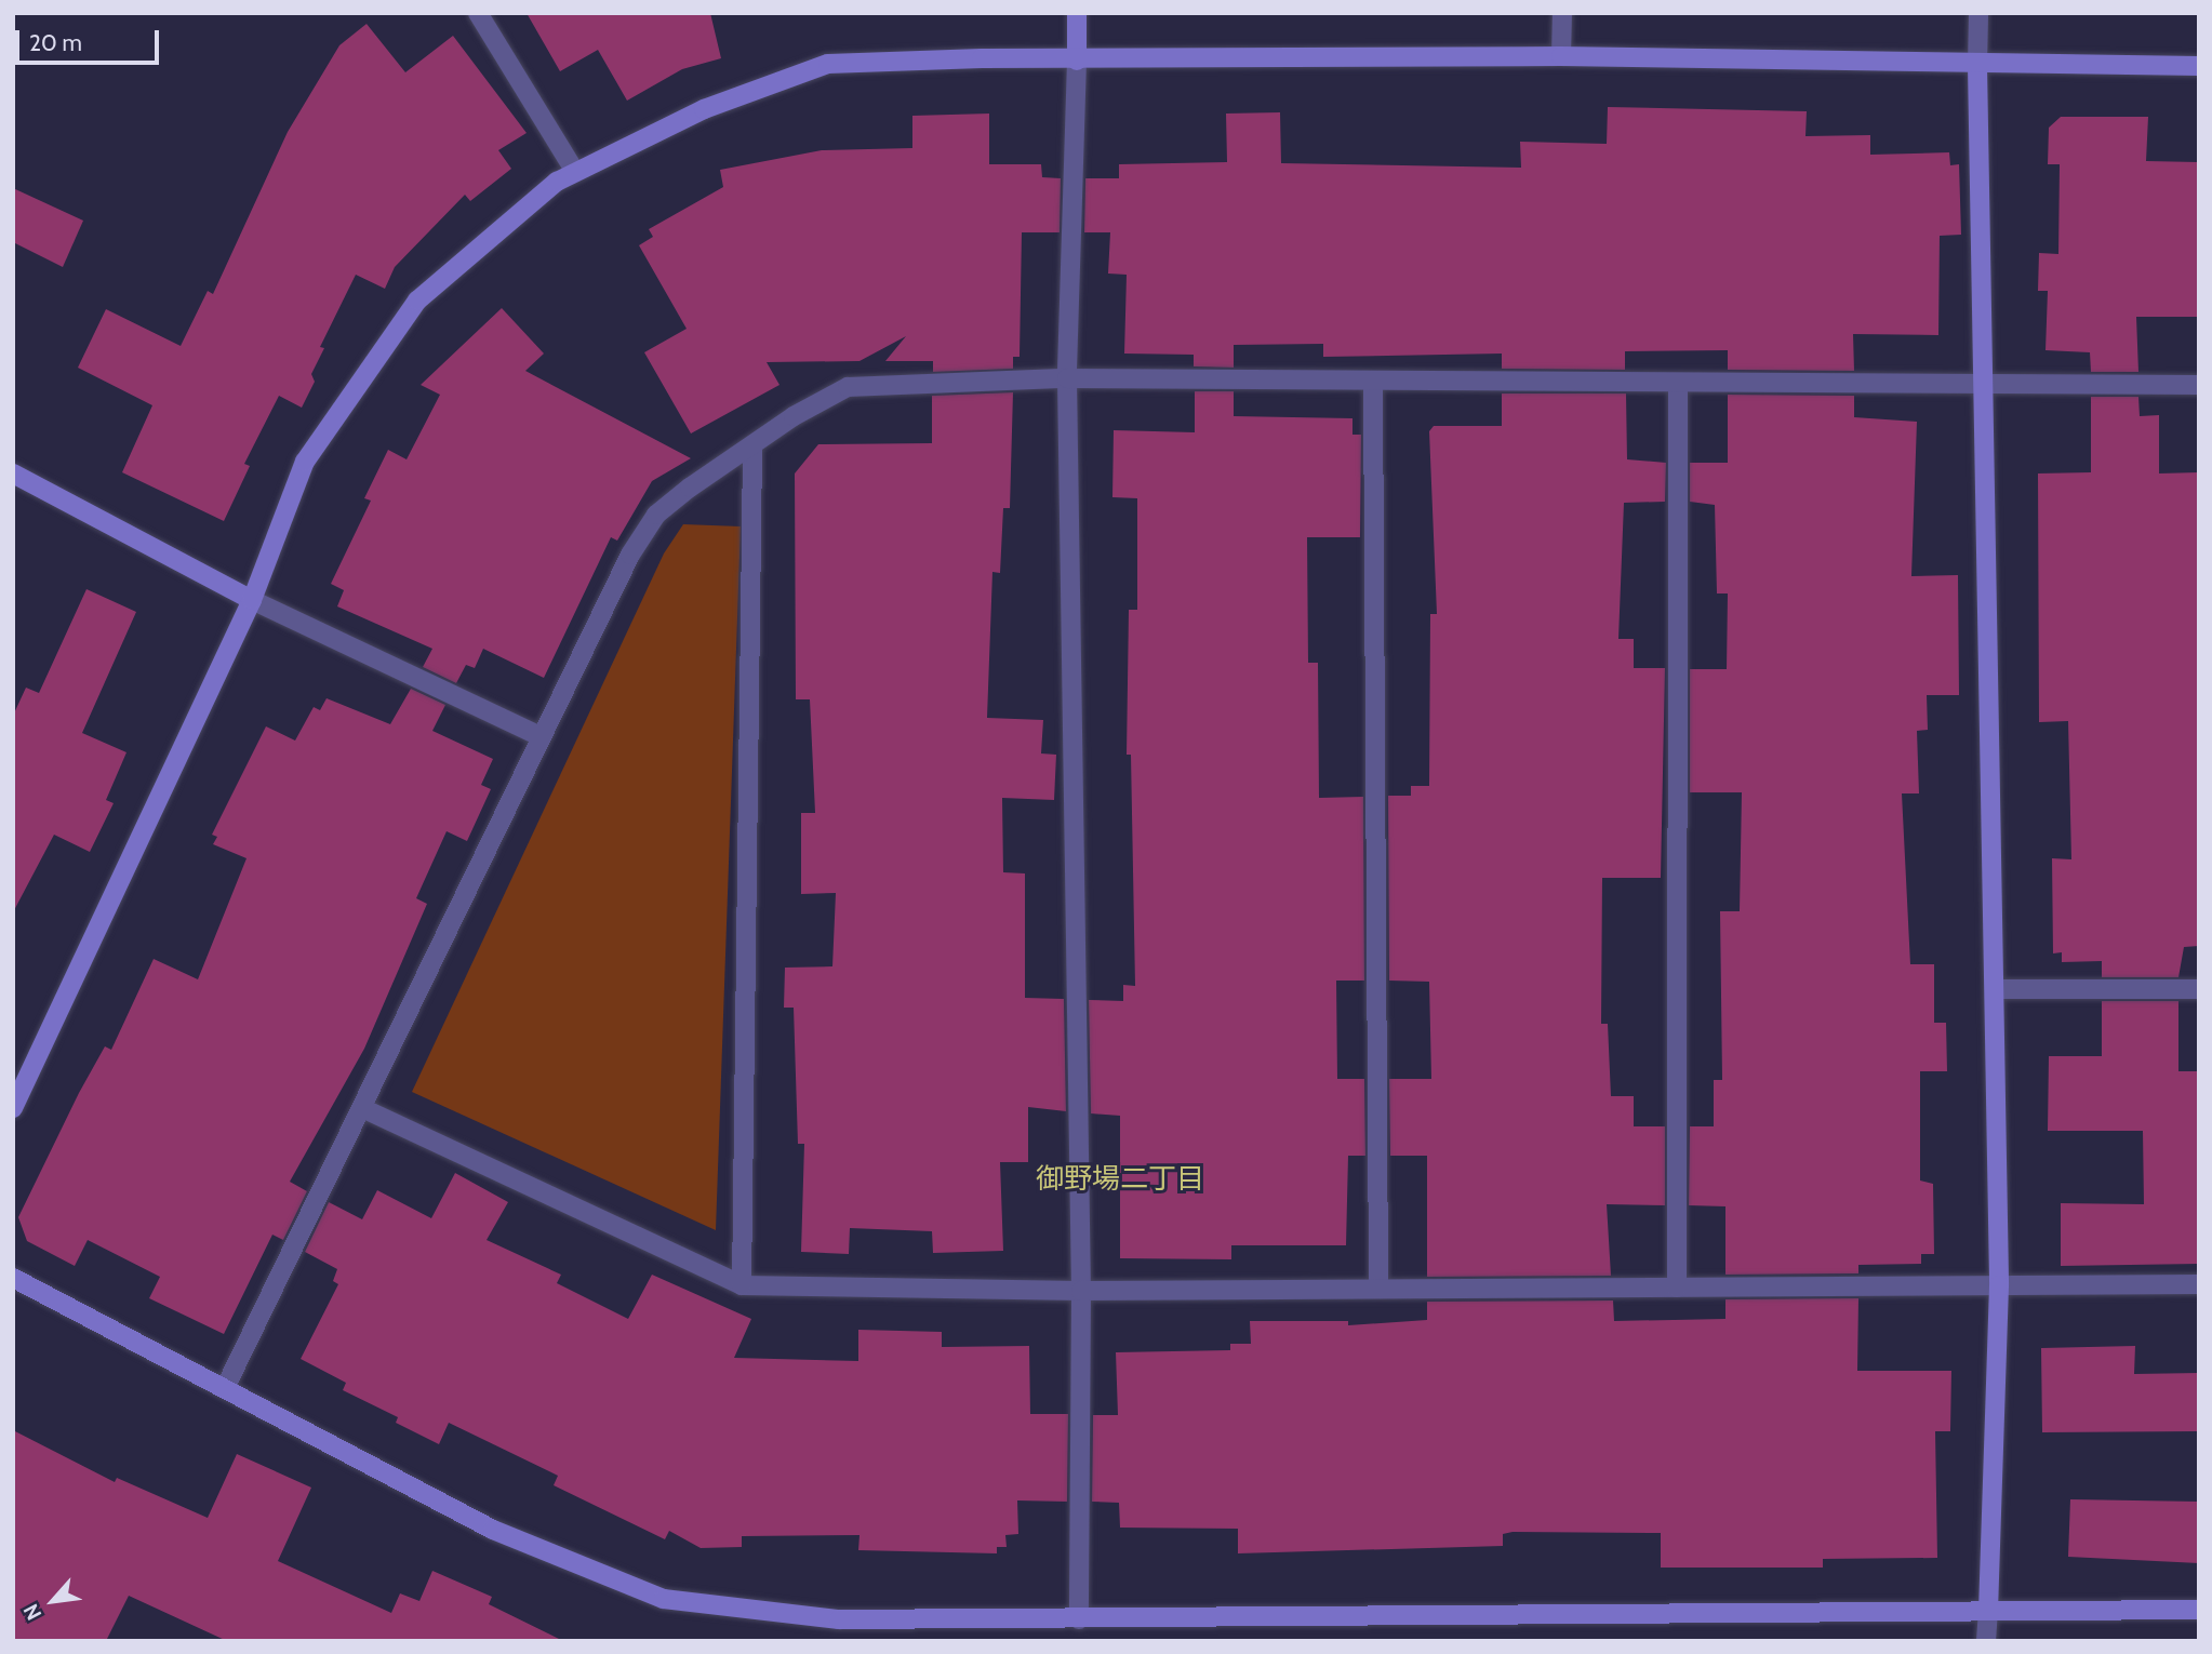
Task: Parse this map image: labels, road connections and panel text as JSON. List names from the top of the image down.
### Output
{
  "districts": ["御野場二丁目"],
  "scale_bar": "20 m",
  "north": "bottom left"
}
